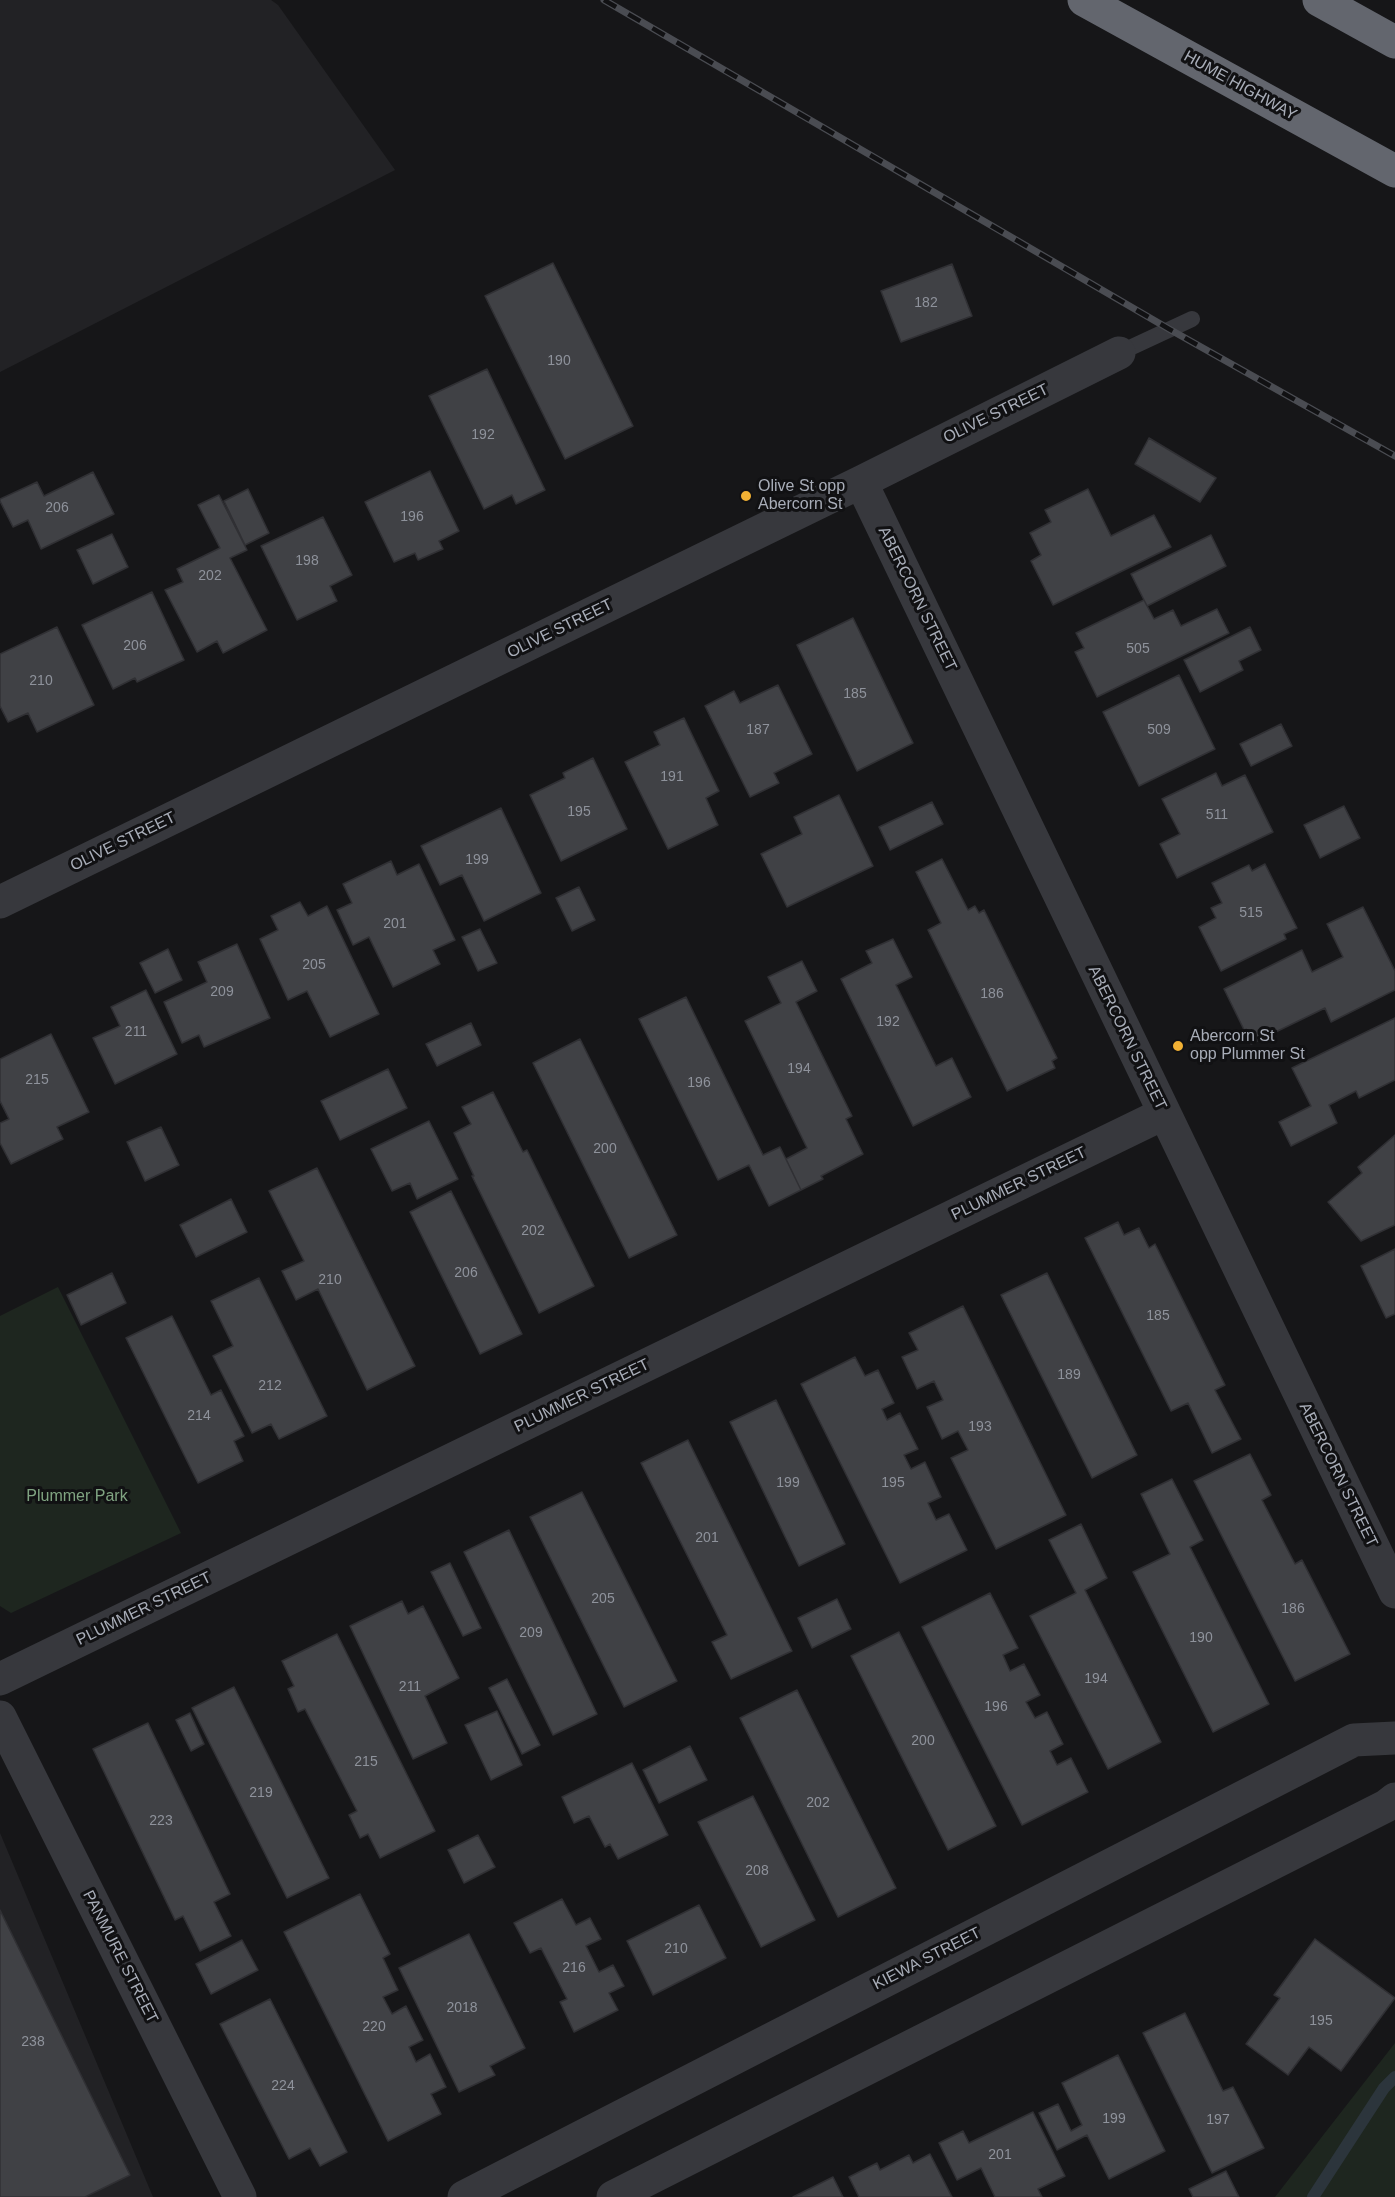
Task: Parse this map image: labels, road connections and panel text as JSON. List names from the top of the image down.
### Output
{
  "streets": {
    "highway": ["HUME HIGHWAY"],
    "street": [
      "OLIVE STREET",
      "ABERCORN STREET",
      "PLUMMER STREET",
      "PANMURE STREET",
      "KIEWA STREET"
    ]
  },
  "crossings": [
    ["OLIVE STREET", "ABERCORN STREET"],
    ["ABERCORN STREET", "PLUMMER STREET"]
  ],
  "parks": ["Plummer Park"],
  "places": ["Olive St opp Abercorn St", "Abercorn St opp Plummer St"],
  "house_numbers": [
    "182",
    "190",
    "192",
    "206",
    "196",
    "198",
    "202",
    "206",
    "505",
    "210",
    "185",
    "187",
    "509",
    "191",
    "195",
    "511",
    "199",
    "515",
    "201",
    "205",
    "209",
    "186",
    "192",
    "211",
    "194",
    "215",
    "196",
    "200",
    "202",
    "206",
    "210",
    "185",
    "189",
    "212",
    "214",
    "193",
    "199",
    "195",
    "201",
    "205",
    "186",
    "209",
    "190",
    "194",
    "211",
    "196",
    "200",
    "215",
    "219",
    "202",
    "223",
    "208",
    "210",
    "216",
    "2018",
    "195",
    "220",
    "238",
    "224",
    "199",
    "197",
    "201"
  ]
}
